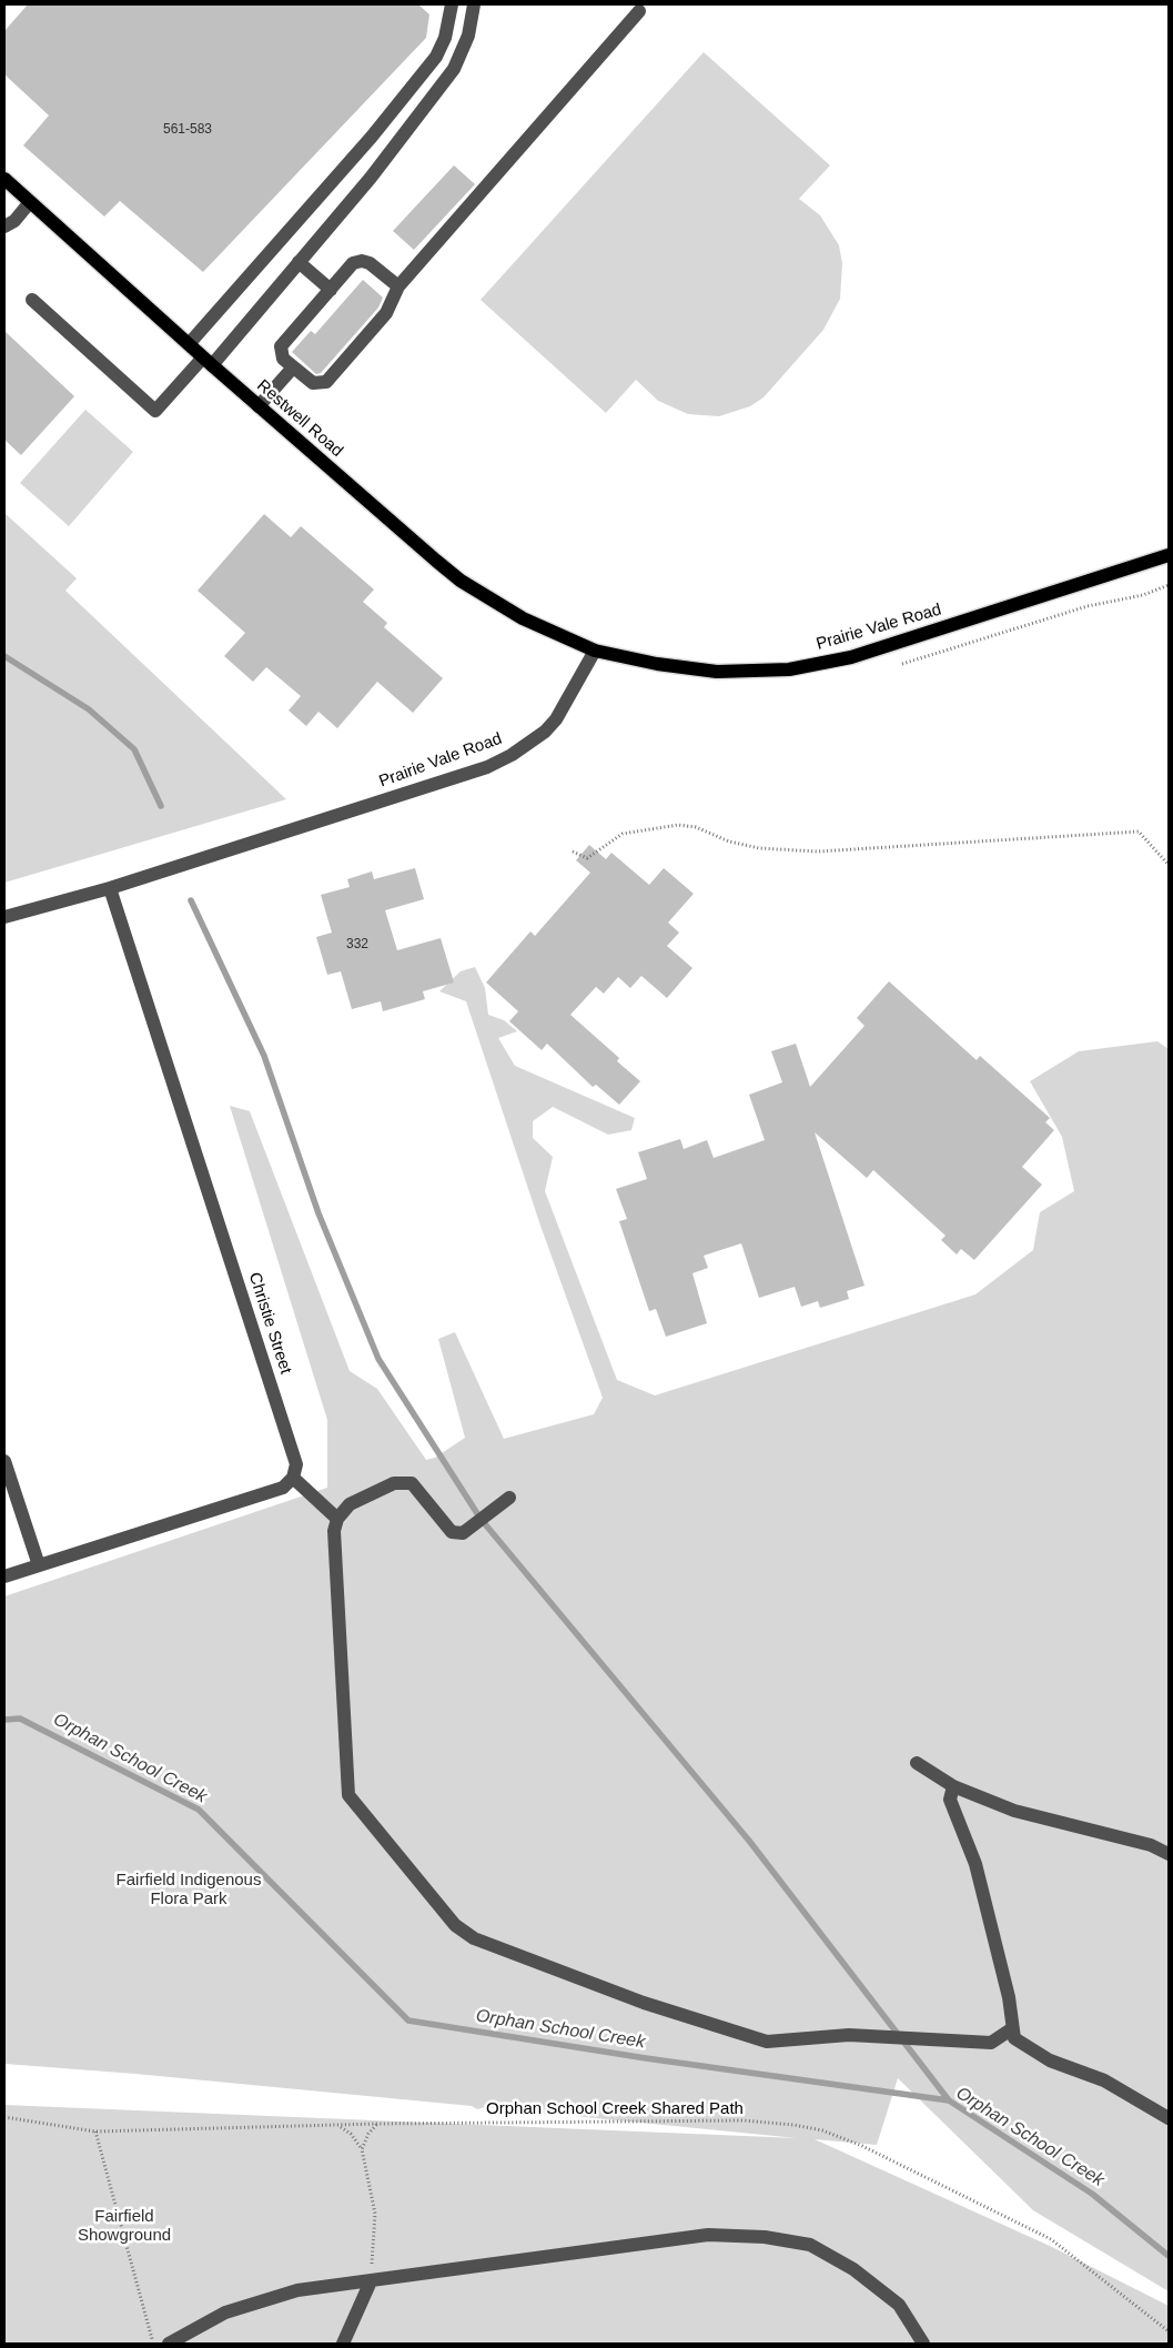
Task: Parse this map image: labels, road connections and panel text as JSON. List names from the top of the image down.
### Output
{
  "streets": {
    "main road": ["Restwell Road", "Prairie Vale Road"],
    "street": ["Christie Street"],
    "path": ["Orphan School Creek Shared Path"]
  },
  "crossings": [
    ["Restwell Road", "Prairie Vale Road"],
    ["Prairie Vale Road", "Christie Street"]
  ],
  "water": ["Orphan School Creek"],
  "parks": ["Fairfield Indigenous Flora Park", "Fairfield Showground"],
  "house_numbers": ["561-583", "332"]
}
